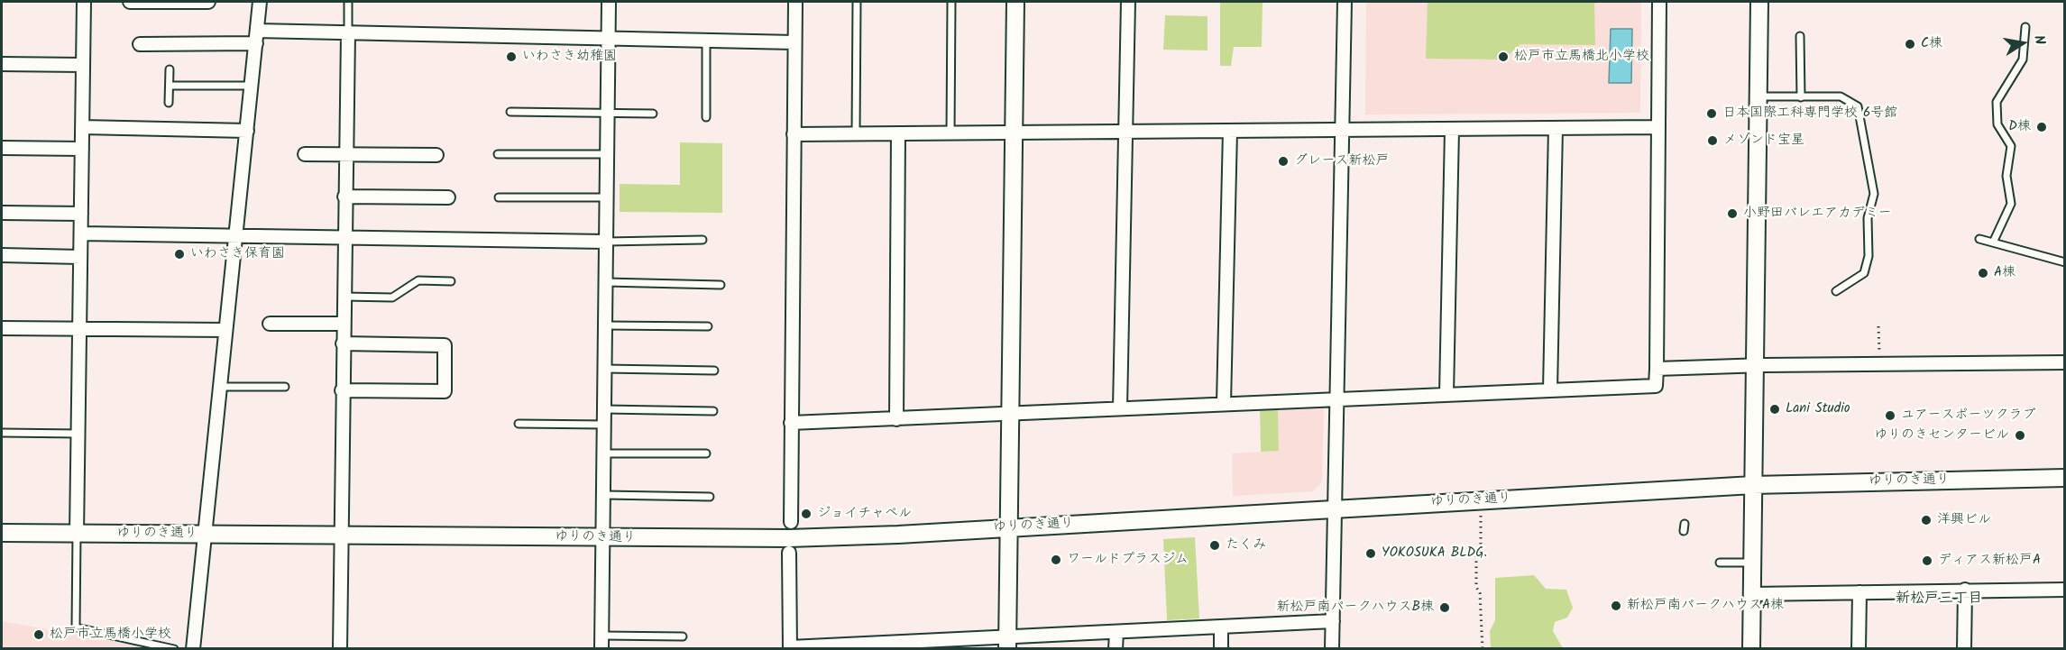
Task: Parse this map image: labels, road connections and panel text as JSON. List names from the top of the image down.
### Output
{
  "streets": {
    "street": ["ゆりのき通り"]
  },
  "districts": ["新松戸三丁目"],
  "places": [
    "C棟",
    "いわさき幼稚園",
    "松戸市立馬橋北小学校",
    "日本国際工科専門学校 6号館",
    "D棟",
    "メゾンド宝星",
    "グレース新松戸",
    "小野田バレエアカデミー",
    "いわさき保育園",
    "A棟",
    "Lani Studio",
    "ユアースポーツクラブ",
    "ゆりのきセンタービル",
    "ジョイチャペル",
    "洋興ビル",
    "たくみ",
    "YOKOSUKA BLDG.",
    "ワールドプラスジム",
    "ディアス新松戸A",
    "新松戸南パークハウスA棟",
    "新松戸南パークハウスB棟",
    "松戸市立馬橋小学校"
  ],
  "north": "right"
}
